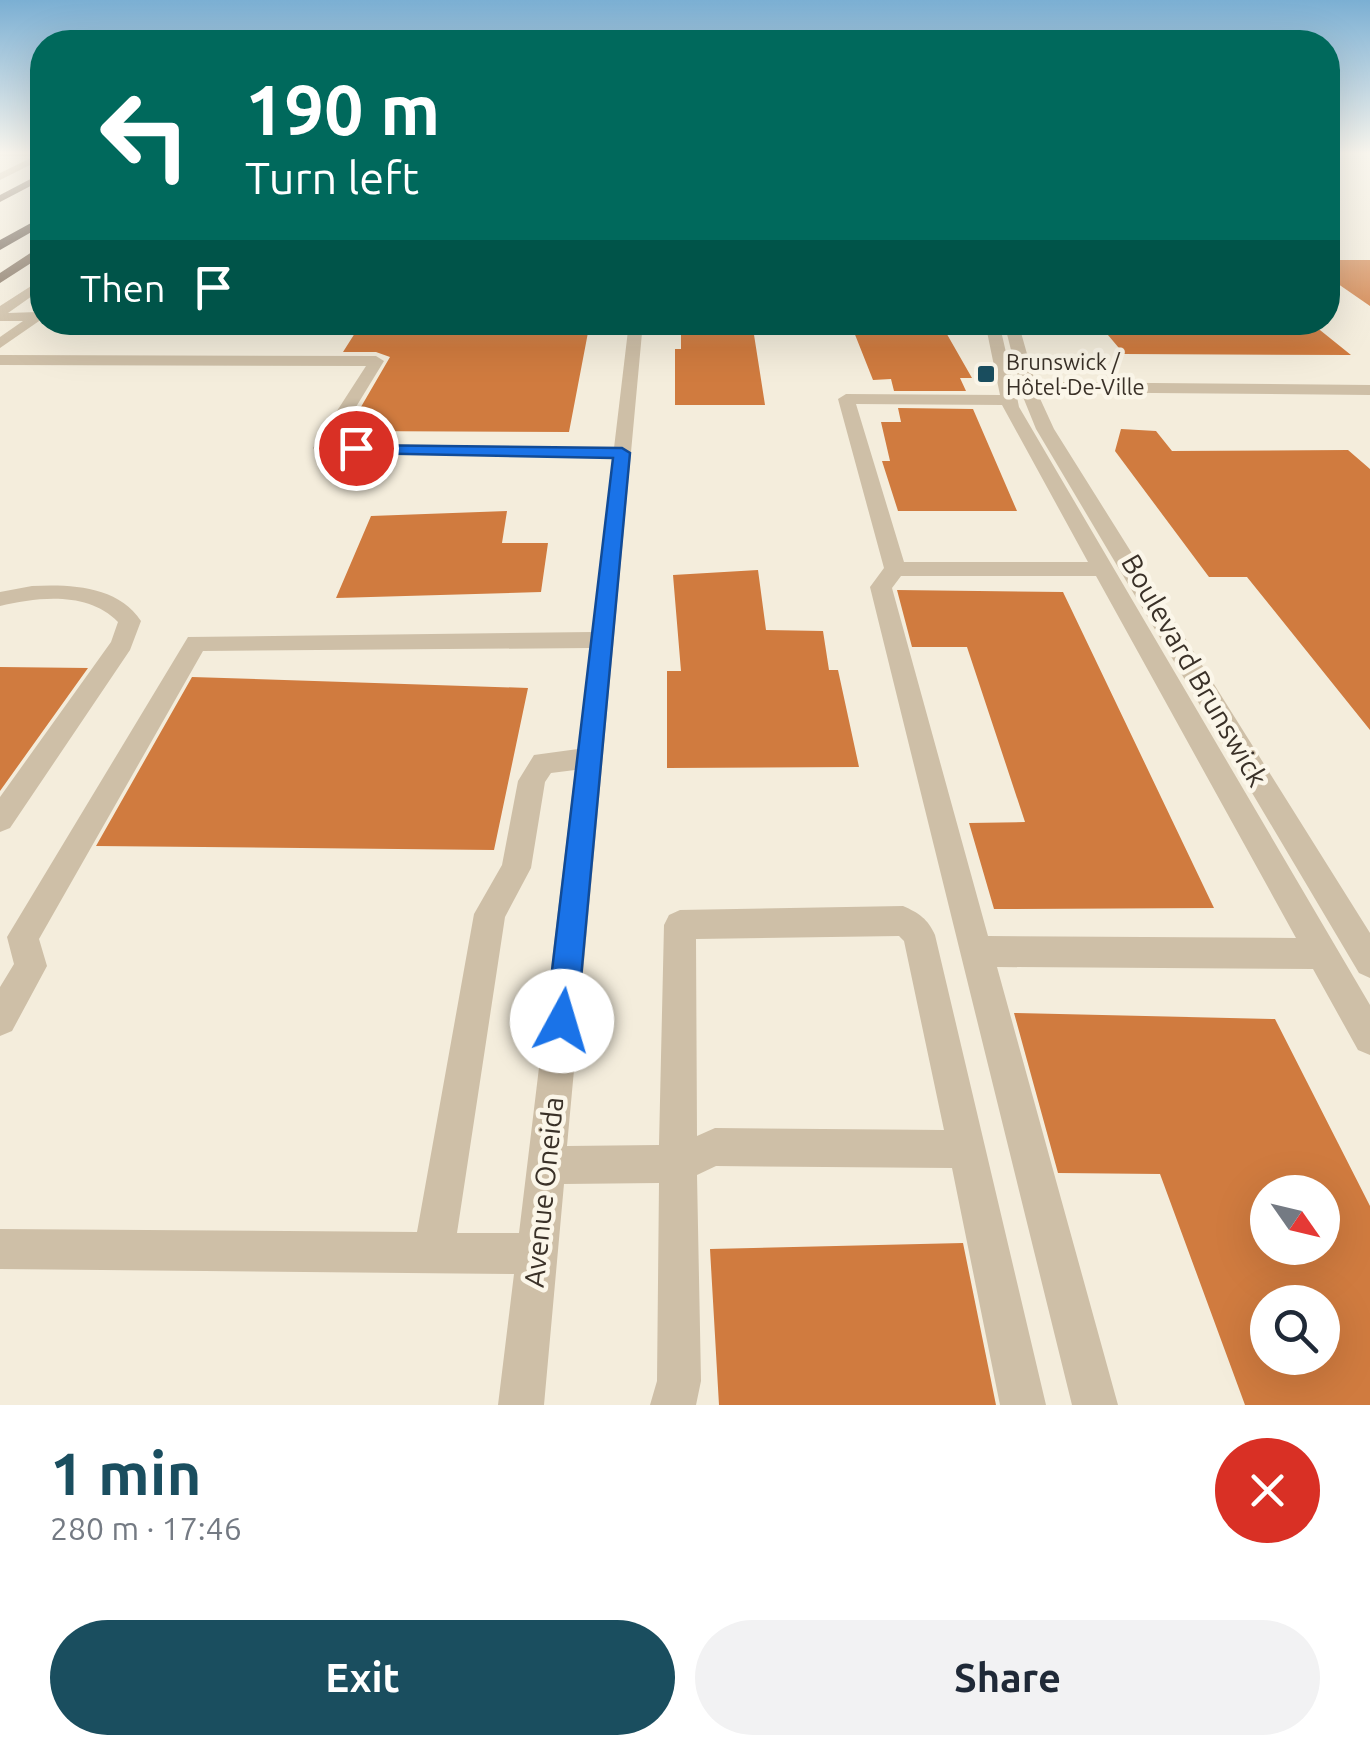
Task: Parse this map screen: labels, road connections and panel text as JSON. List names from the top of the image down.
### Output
{
  "streets": {
    "street": ["Boulevard Brunswick", "Avenue Oneida"]
  },
  "places": {
    "transit": ["Brunswick / Hôtel-De-Ville"]
  },
  "north": "bottom right",
  "page": {
    "turn": ["190 m", "Turn left"],
    "then": "Then",
    "heading": ["1 min", "280 m · 17:46"],
    "buttons": ["Exit", "Share"]
  }
}
